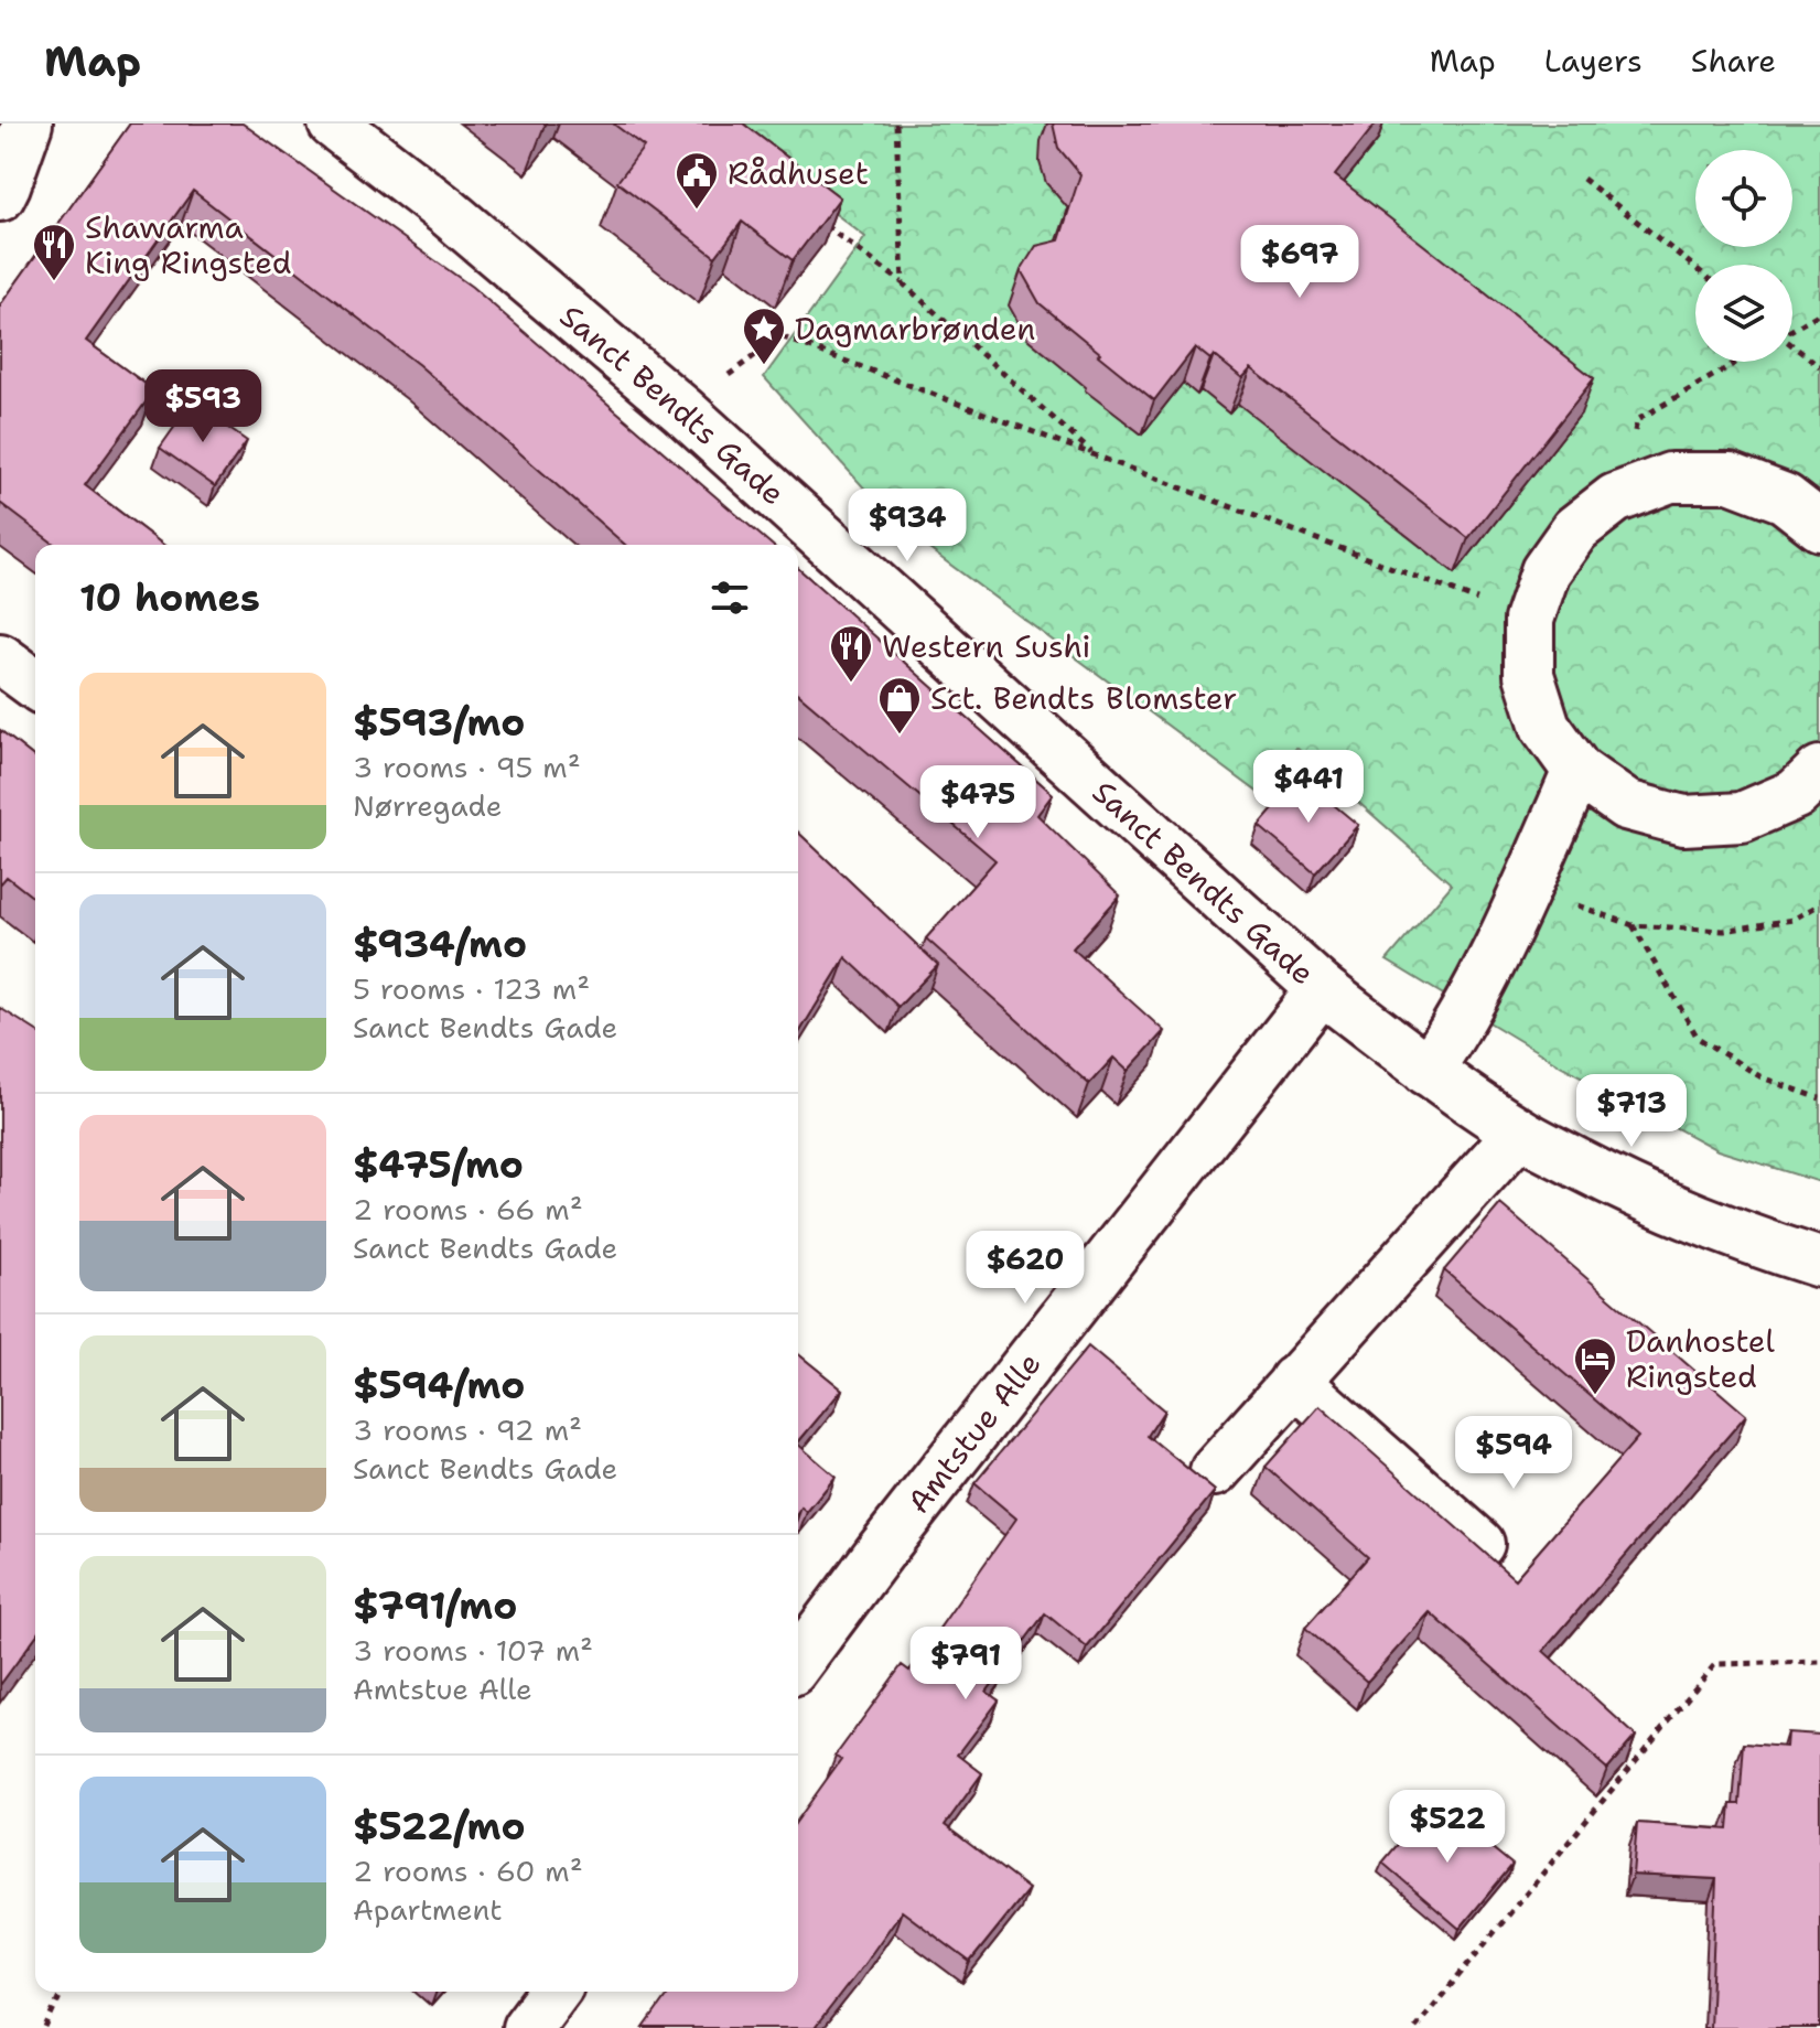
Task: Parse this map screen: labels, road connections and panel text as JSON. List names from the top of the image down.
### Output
{
  "streets": {
    "street": ["Sanct Bendts Gade", "Amtstue Alle"]
  },
  "crossings": [
    ["Sanct Bendts Gade", "Amtstue Alle"]
  ],
  "places": {
    "public building": ["Rådhuset"],
    "restaurant": ["Shawarma King Ringsted", "Western Sushi"],
    "place": ["Dagmarbrønden"],
    "shop": ["Sct. Bendts Blomster"],
    "hotel": ["Danhostel Ringsted"]
  },
  "page": {
    "header": "Map",
    "nav": ["Map", "Layers", "Share"],
    "price": [
      "$697",
      "$593",
      "$934",
      "$441",
      "$475",
      "$713",
      "$620",
      "$594",
      "$791",
      "$522"
    ],
    "heading": "10 homes",
    "list": [
      {
        "name": "$593/mo",
        "note": "3 rooms · 95 m² · Nørregade"
      },
      {
        "name": "$934/mo",
        "note": "5 rooms · 123 m² · Sanct Bendts Gade"
      },
      {
        "name": "$475/mo",
        "note": "2 rooms · 66 m² · Sanct Bendts Gade"
      },
      {
        "name": "$594/mo",
        "note": "3 rooms · 92 m² · Sanct Bendts Gade"
      },
      {
        "name": "$791/mo",
        "note": "3 rooms · 107 m² · Amtstue Alle"
      },
      {
        "name": "$522/mo",
        "note": "2 rooms · 60 m² · Apartment"
      }
    ]
  }
}
